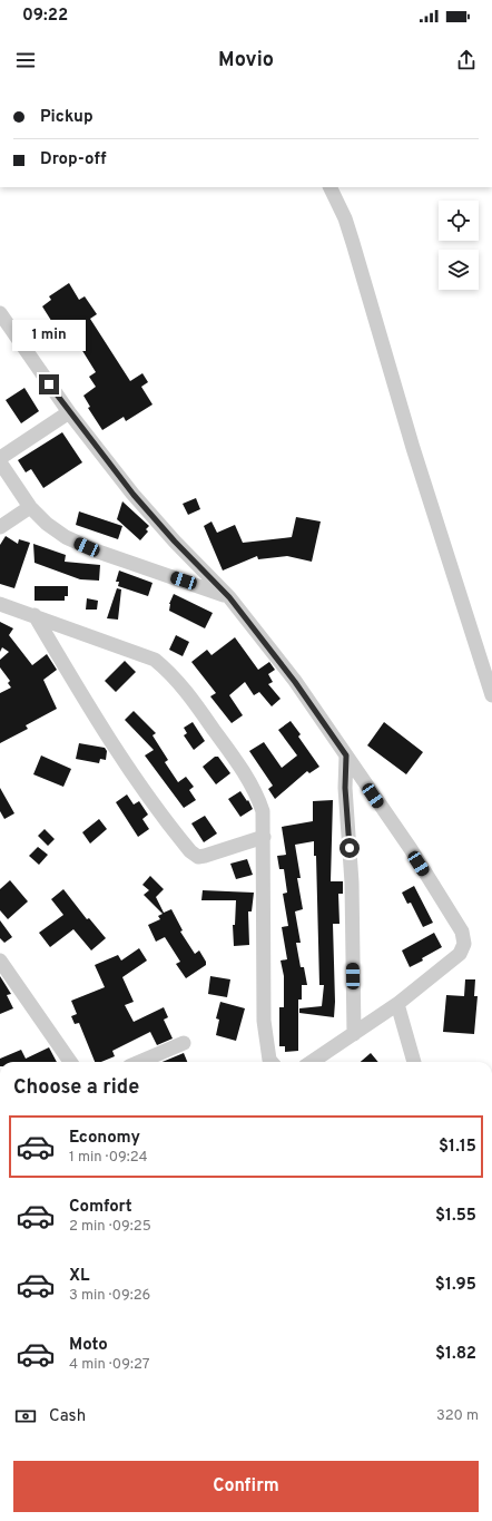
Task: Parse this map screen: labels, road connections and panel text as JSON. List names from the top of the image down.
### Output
{
  "page": {
    "status": "09:22",
    "header": "Movio",
    "banner": ["Pickup", "Drop-off"],
    "bubble": "1 min",
    "heading": "Choose a ride",
    "list": [
      {
        "name": "Economy",
        "note": "1 min · 09:24",
        "value": "$1.15"
      },
      {
        "name": "Comfort",
        "note": "2 min · 09:25",
        "value": "$1.55"
      },
      {
        "name": "XL",
        "note": "3 min · 09:26",
        "value": "$1.95"
      },
      {
        "name": "Moto",
        "note": "4 min · 09:27",
        "value": "$1.82"
      }
    ],
    "pay": ["Cash", "320 m"],
    "buttons": "Confirm"
  }
}
